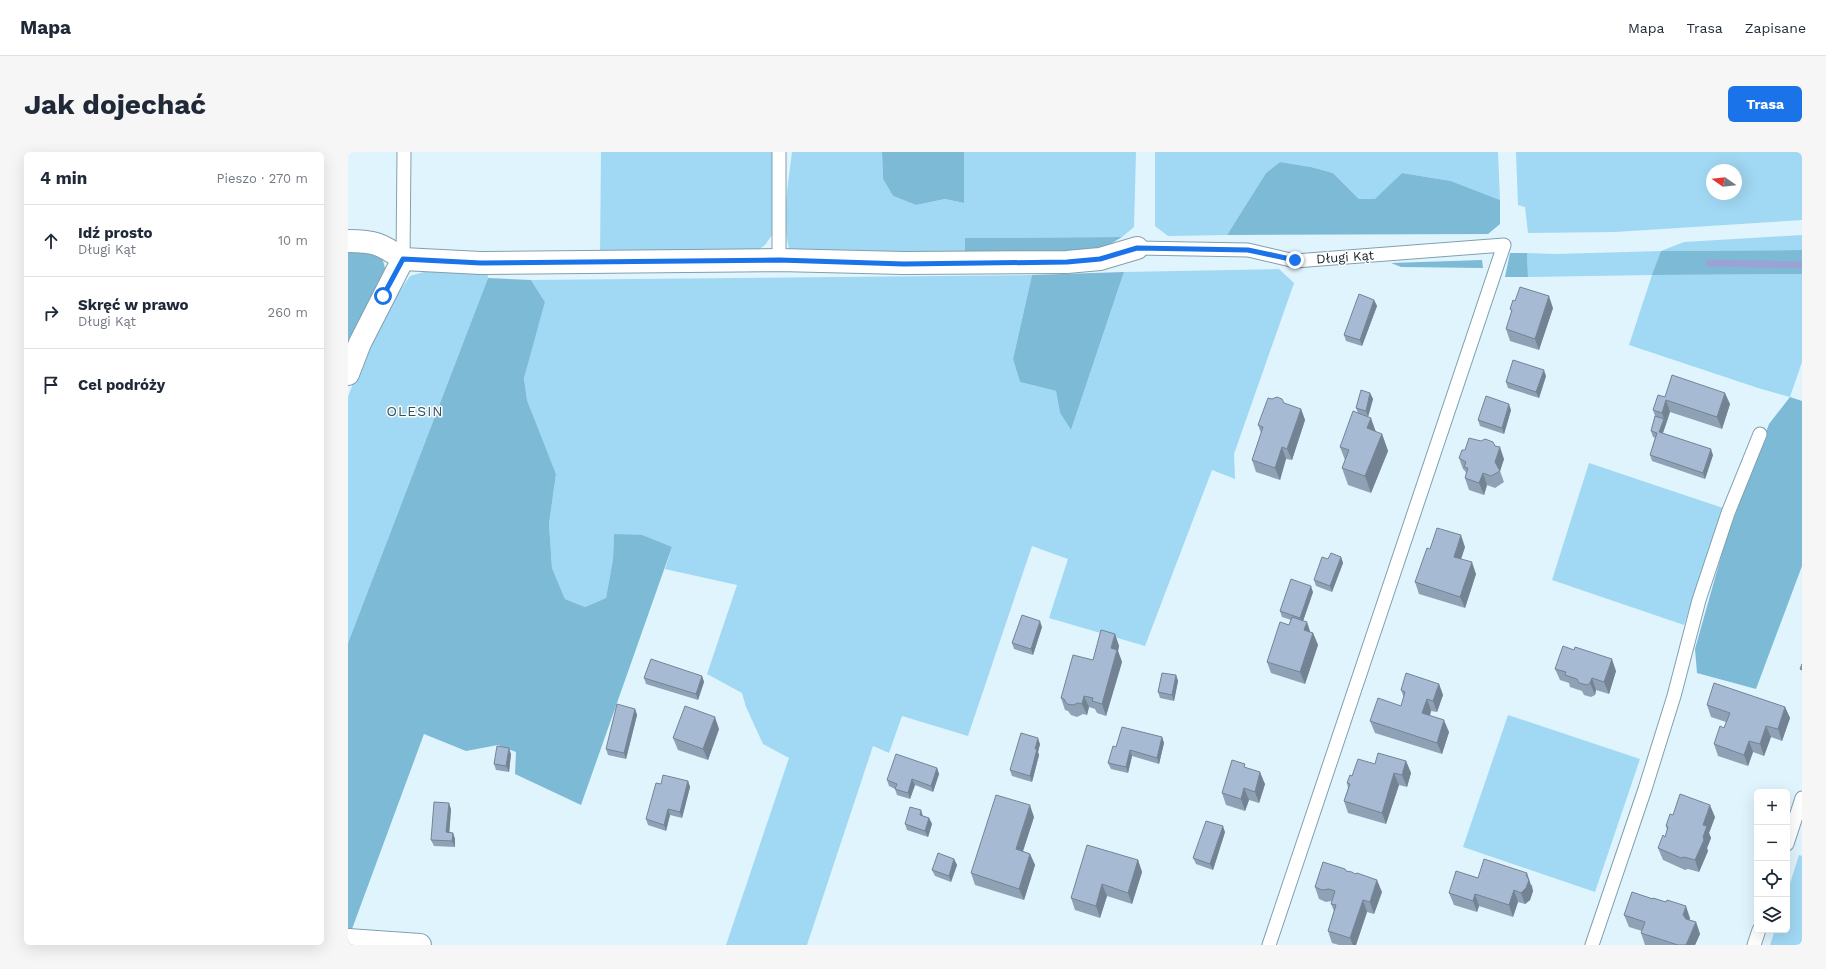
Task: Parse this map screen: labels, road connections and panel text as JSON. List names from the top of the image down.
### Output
{
  "streets": {
    "street": ["Długi Kąt"]
  },
  "districts": ["OLESIN"],
  "north": "left",
  "page": {
    "header": "Mapa",
    "nav": ["Mapa", "Trasa", "Zapisane"],
    "buttons": "Trasa",
    "title": "Jak dojechać",
    "heading": ["4 min", "Pieszo · 270 m"],
    "list": [
      ["Idź prosto", "Długi Kąt", "10 m"],
      ["Skręć w prawo", "Długi Kąt", "260 m"],
      "Cel podróży"
    ],
    "map_buttons": ["+", "−"]
  }
}
